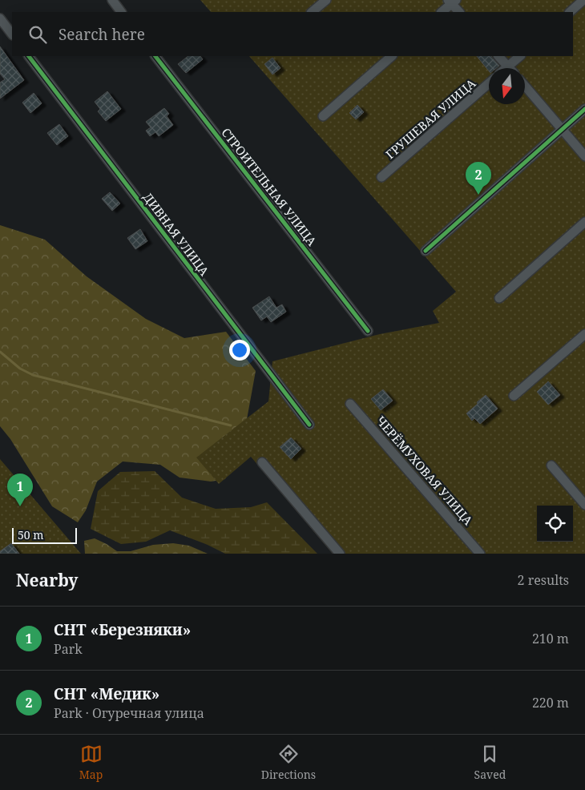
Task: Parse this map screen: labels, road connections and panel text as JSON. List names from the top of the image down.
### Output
{
  "streets": {
    "street": [
      "ГРУШЕВАЯ УЛИЦА",
      "СТРОИТЕЛЬНАЯ УЛИЦА",
      "ДИВНАЯ УЛИЦА",
      "ЧЕРЁМУХОВАЯ УЛИЦА"
    ]
  },
  "scale_bar": "50 m",
  "north": "bottom",
  "page": {
    "search": "Search here",
    "pins": ["2", "1"],
    "scale": "50 m",
    "heading": ["Nearby", "2 results"],
    "list": [
      {
        "mark": "1",
        "name": "СНТ «Березняки»",
        "note": "Park",
        "value": "210 m"
      },
      {
        "mark": "2",
        "name": "СНТ «Медик»",
        "note": "Park · Огуречная улица",
        "value": "220 m"
      }
    ],
    "nav": ["Map", "Directions", "Saved"]
  }
}
